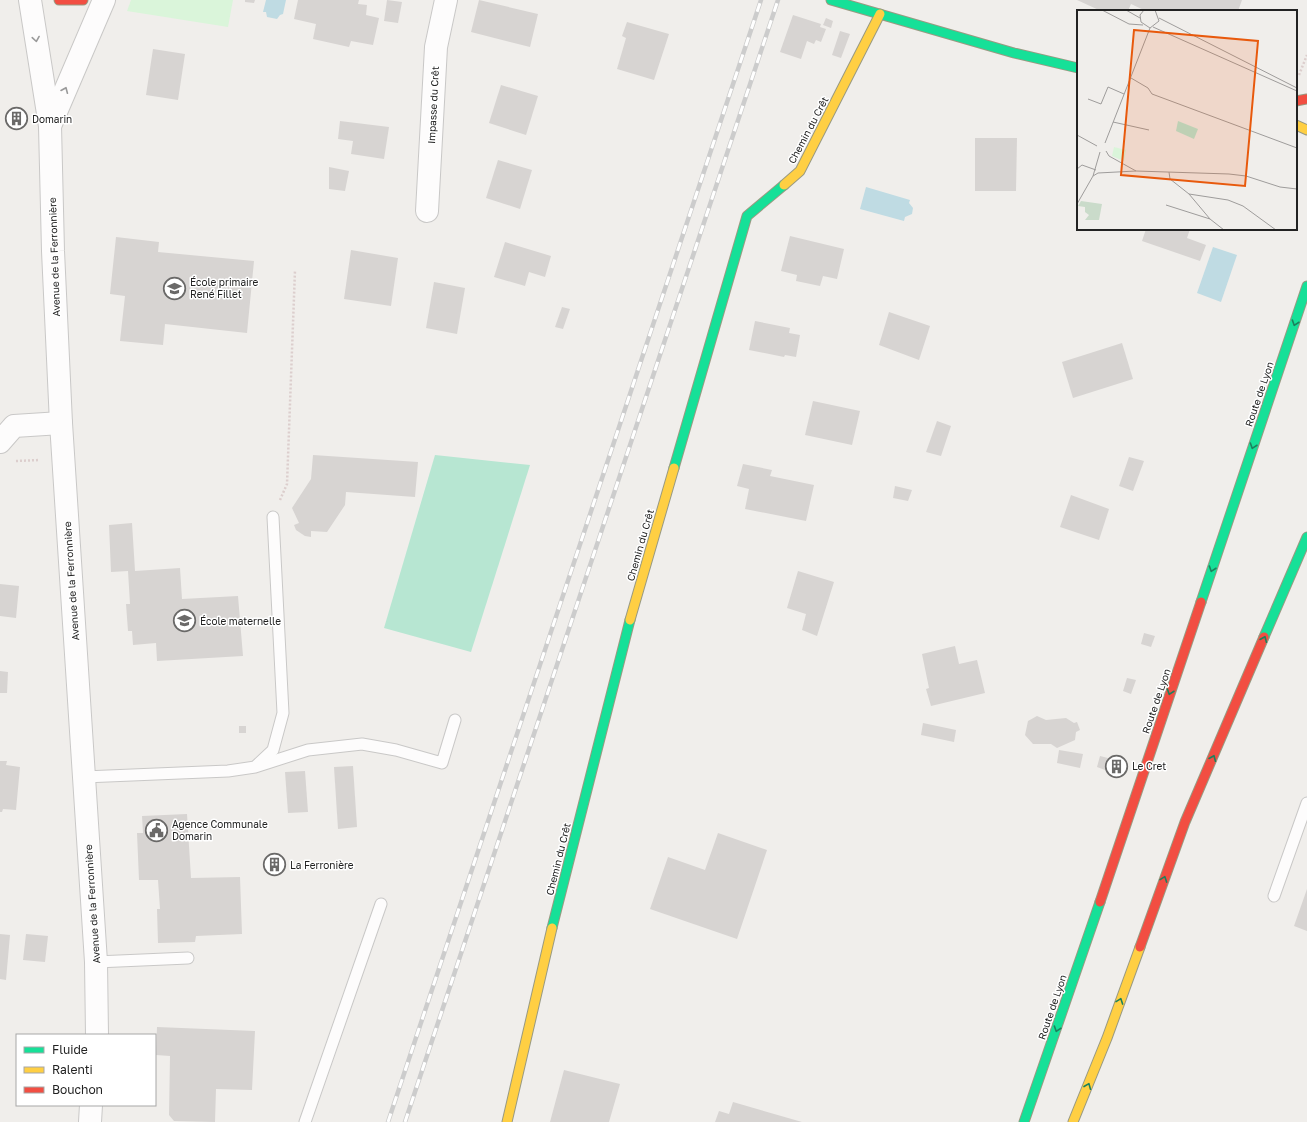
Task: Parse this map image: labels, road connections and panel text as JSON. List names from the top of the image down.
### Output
{
  "streets": {
    "main road": ["Chemin du Crêt", "Route de Lyon"],
    "street": ["Impasse du Crêt", "Avenue de la Ferronnière"]
  },
  "places": {
    "building": ["Domarin", "Le Cret", "La Ferronière"],
    "school or university": ["École primaire René Fillet", "École maternelle"],
    "public building": ["Agence Communale Domarin"]
  },
  "legend": ["Fluide", "Ralenti", "Bouchon"]
}
